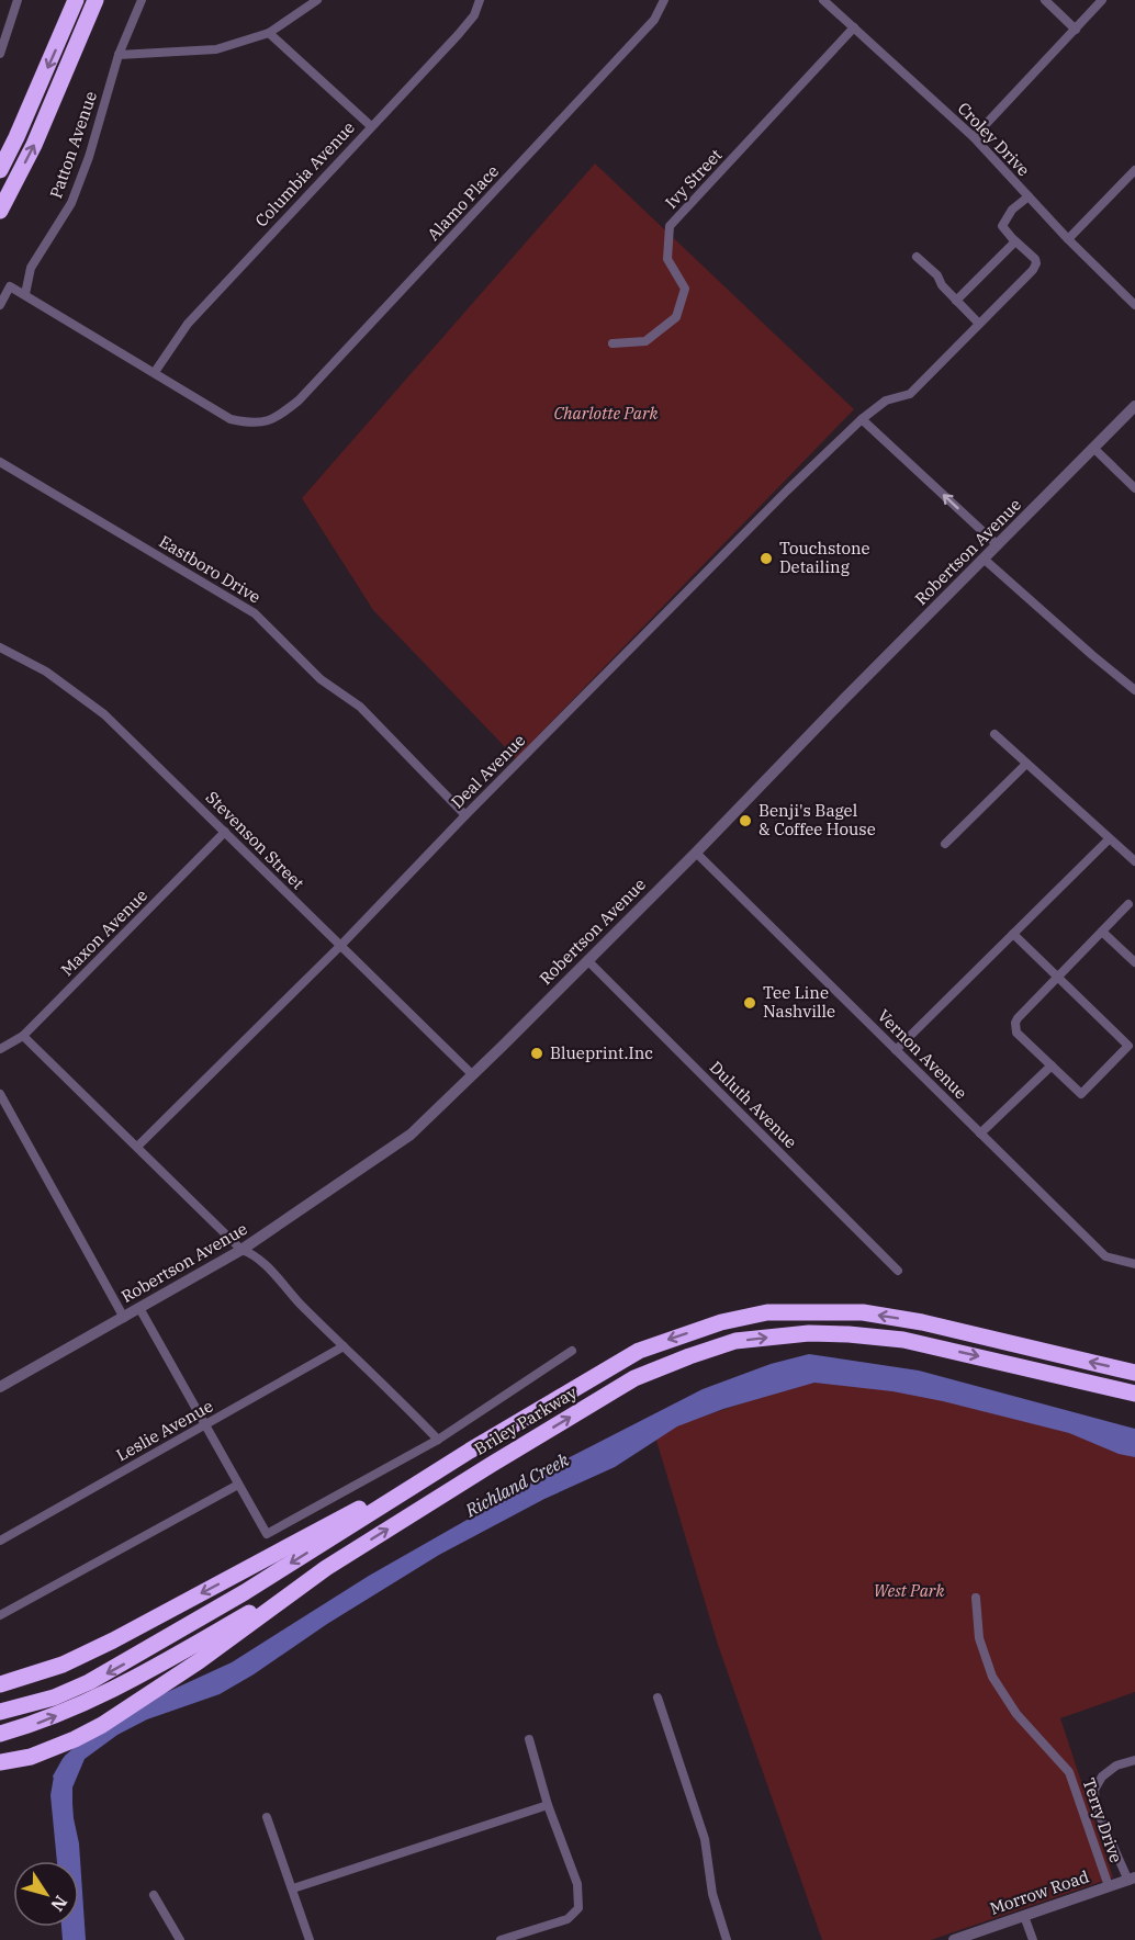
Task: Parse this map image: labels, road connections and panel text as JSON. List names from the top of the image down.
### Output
{
  "streets": {
    "highway": ["Briley Parkway"],
    "street": [
      "Croley Drive",
      "Patton Avenue",
      "Columbia Avenue",
      "Ivy Street",
      "Alamo Place",
      "Robertson Avenue",
      "Eastboro Drive",
      "Deal Avenue",
      "Stevenson Street",
      "Maxon Avenue",
      "Vernon Avenue",
      "Duluth Avenue",
      "Leslie Avenue",
      "Terry Drive",
      "Morrow Road"
    ]
  },
  "crossings": [
    ["Croley Drive", "Ivy Street"],
    ["Columbia Avenue", "Alamo Place"],
    ["Robertson Avenue", "Stevenson Street"],
    ["Robertson Avenue", "Vernon Avenue"],
    ["Robertson Avenue", "Duluth Avenue"],
    ["Eastboro Drive", "Deal Avenue"],
    ["Deal Avenue", "Stevenson Street"],
    ["Stevenson Street", "Maxon Avenue"],
    ["Terry Drive", "Morrow Road"]
  ],
  "water": ["Richland Creek"],
  "parks": ["Charlotte Park", "West Park"],
  "places": [
    "Touchstone Detailing",
    "Benji's Bagel & Coffee House",
    "Tee Line Nashville",
    "Blueprint.Inc"
  ],
  "north": "bottom right"
}
